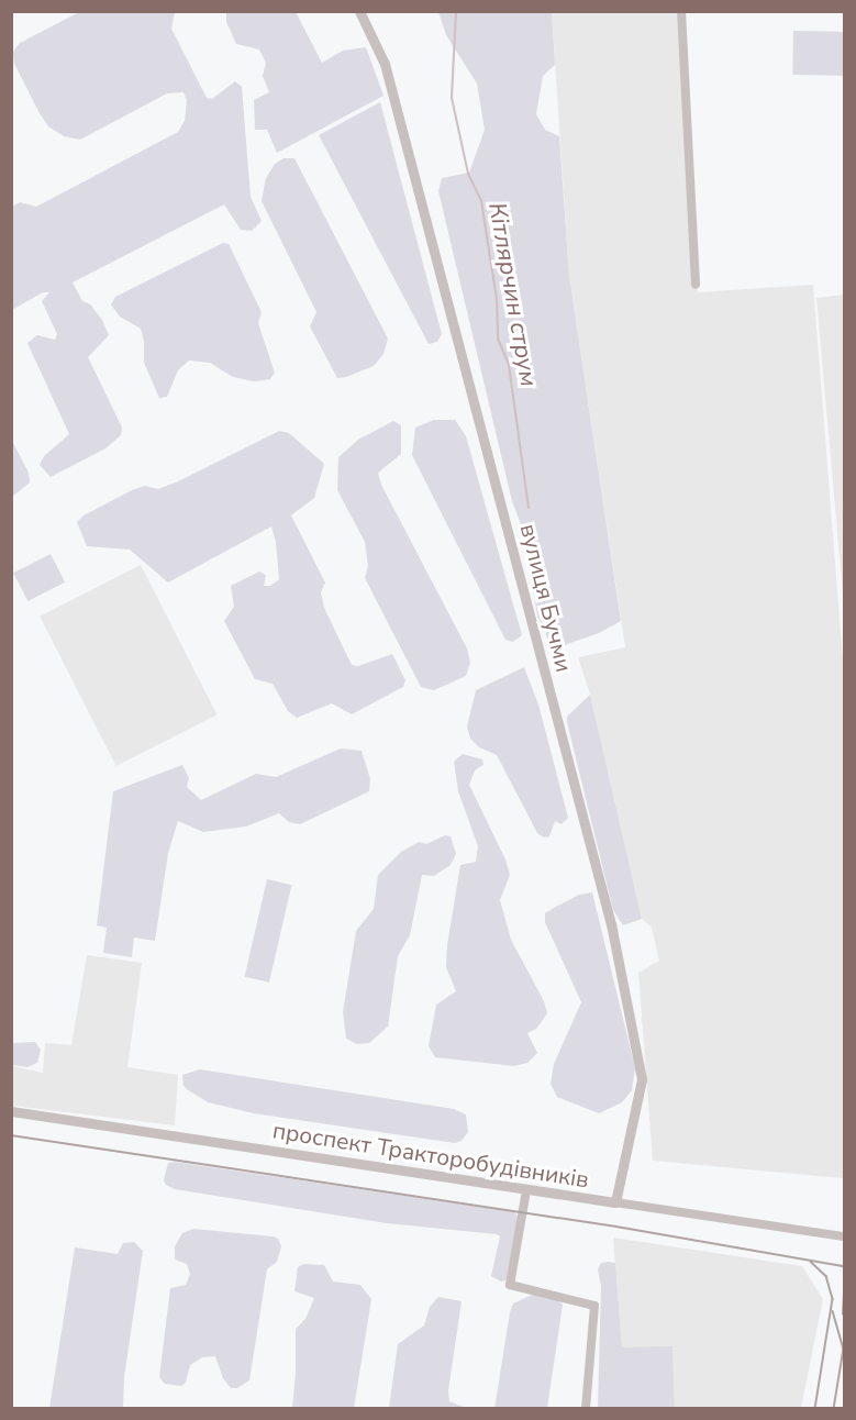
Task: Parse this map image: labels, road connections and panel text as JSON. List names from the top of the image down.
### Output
{
  "streets": {
    "street": ["вулиця Бучми", "проспект Тракторобудівників"]
  },
  "crossings": [
    ["вулиця Бучми", "проспект Тракторобудівників"]
  ],
  "water": ["Кітлярчин струм"]
}
